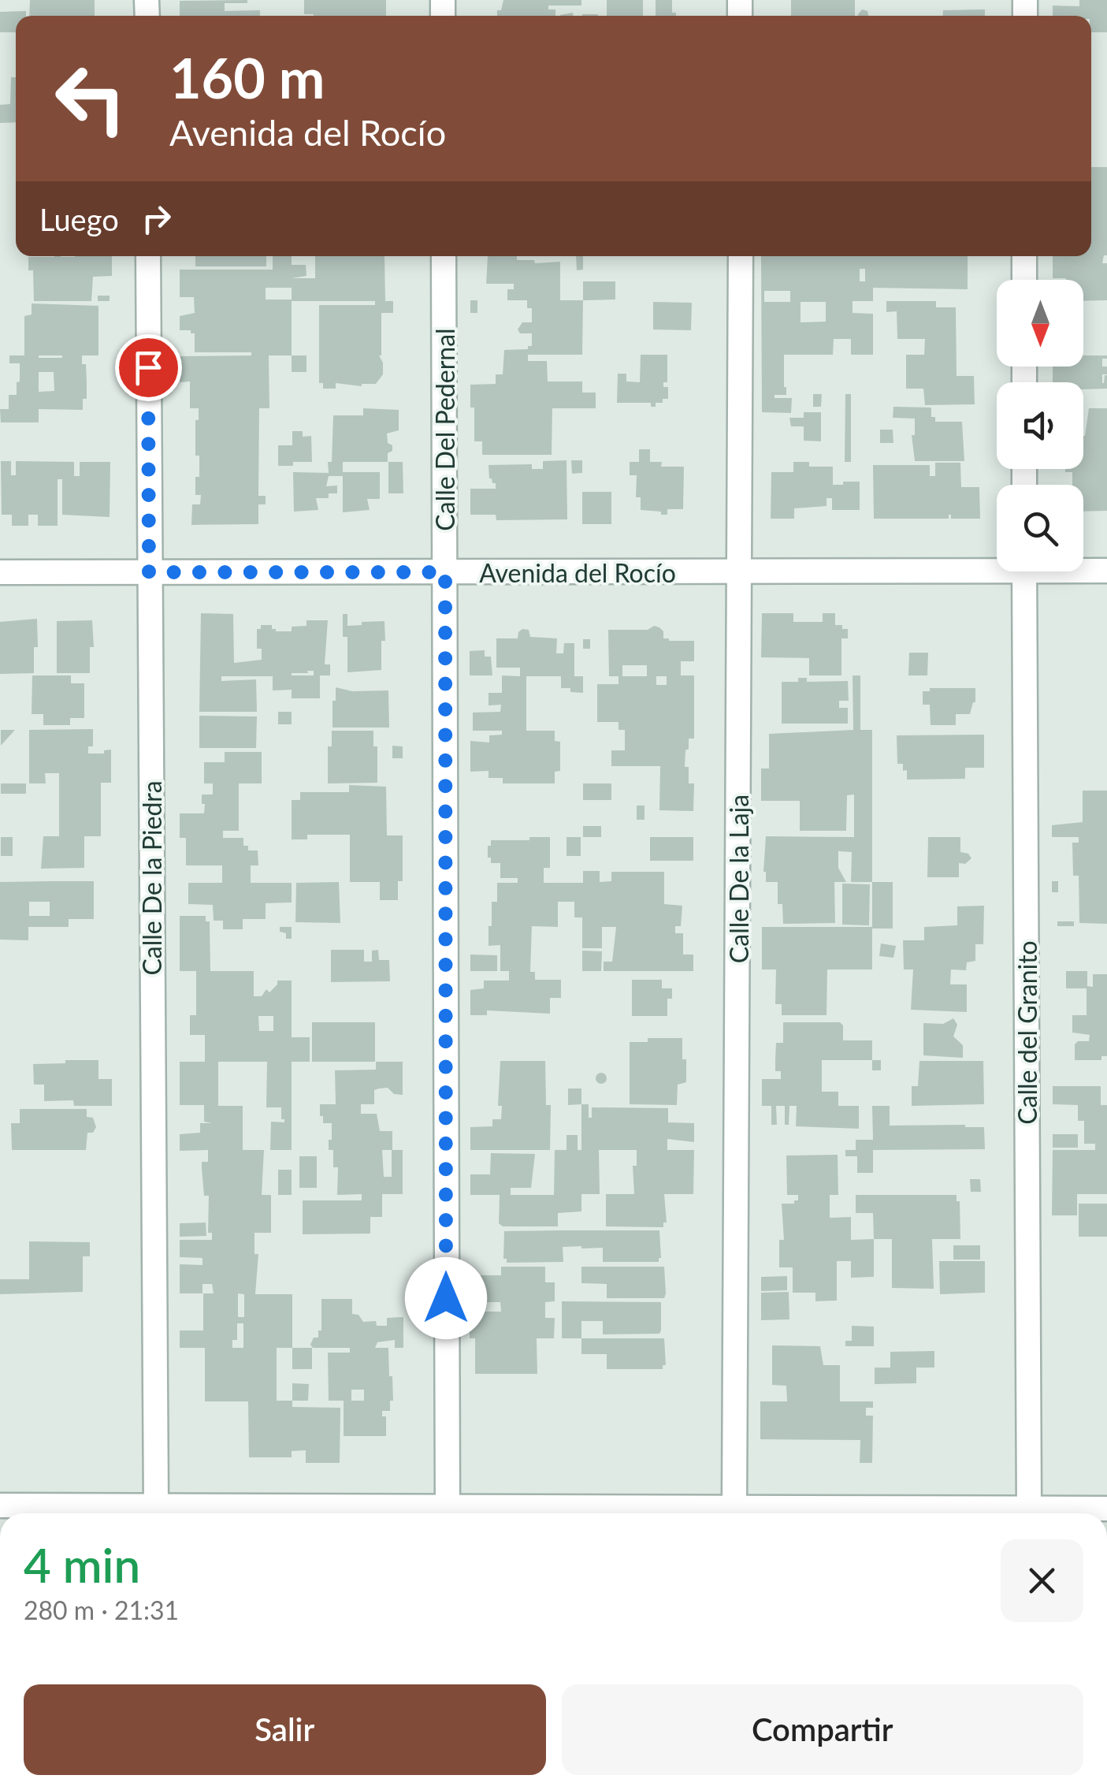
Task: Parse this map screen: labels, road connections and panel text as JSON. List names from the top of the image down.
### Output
{
  "streets": {
    "street": [
      "Calle Del Pedernal",
      "Avenida del Rocío",
      "Calle De la Piedra",
      "Calle De la Laja",
      "Calle del Granito"
    ]
  },
  "crossings": [
    ["Calle Del Pedernal", "Avenida del Rocío"],
    ["Avenida del Rocío", "Calle De la Piedra"],
    ["Avenida del Rocío", "Calle De la Laja"]
  ],
  "north": "bottom",
  "page": {
    "turn": ["160 m", "Avenida del Rocío"],
    "then": "Luego",
    "heading": ["4 min", "280 m · 21:31"],
    "buttons": ["Salir", "Compartir"]
  }
}
